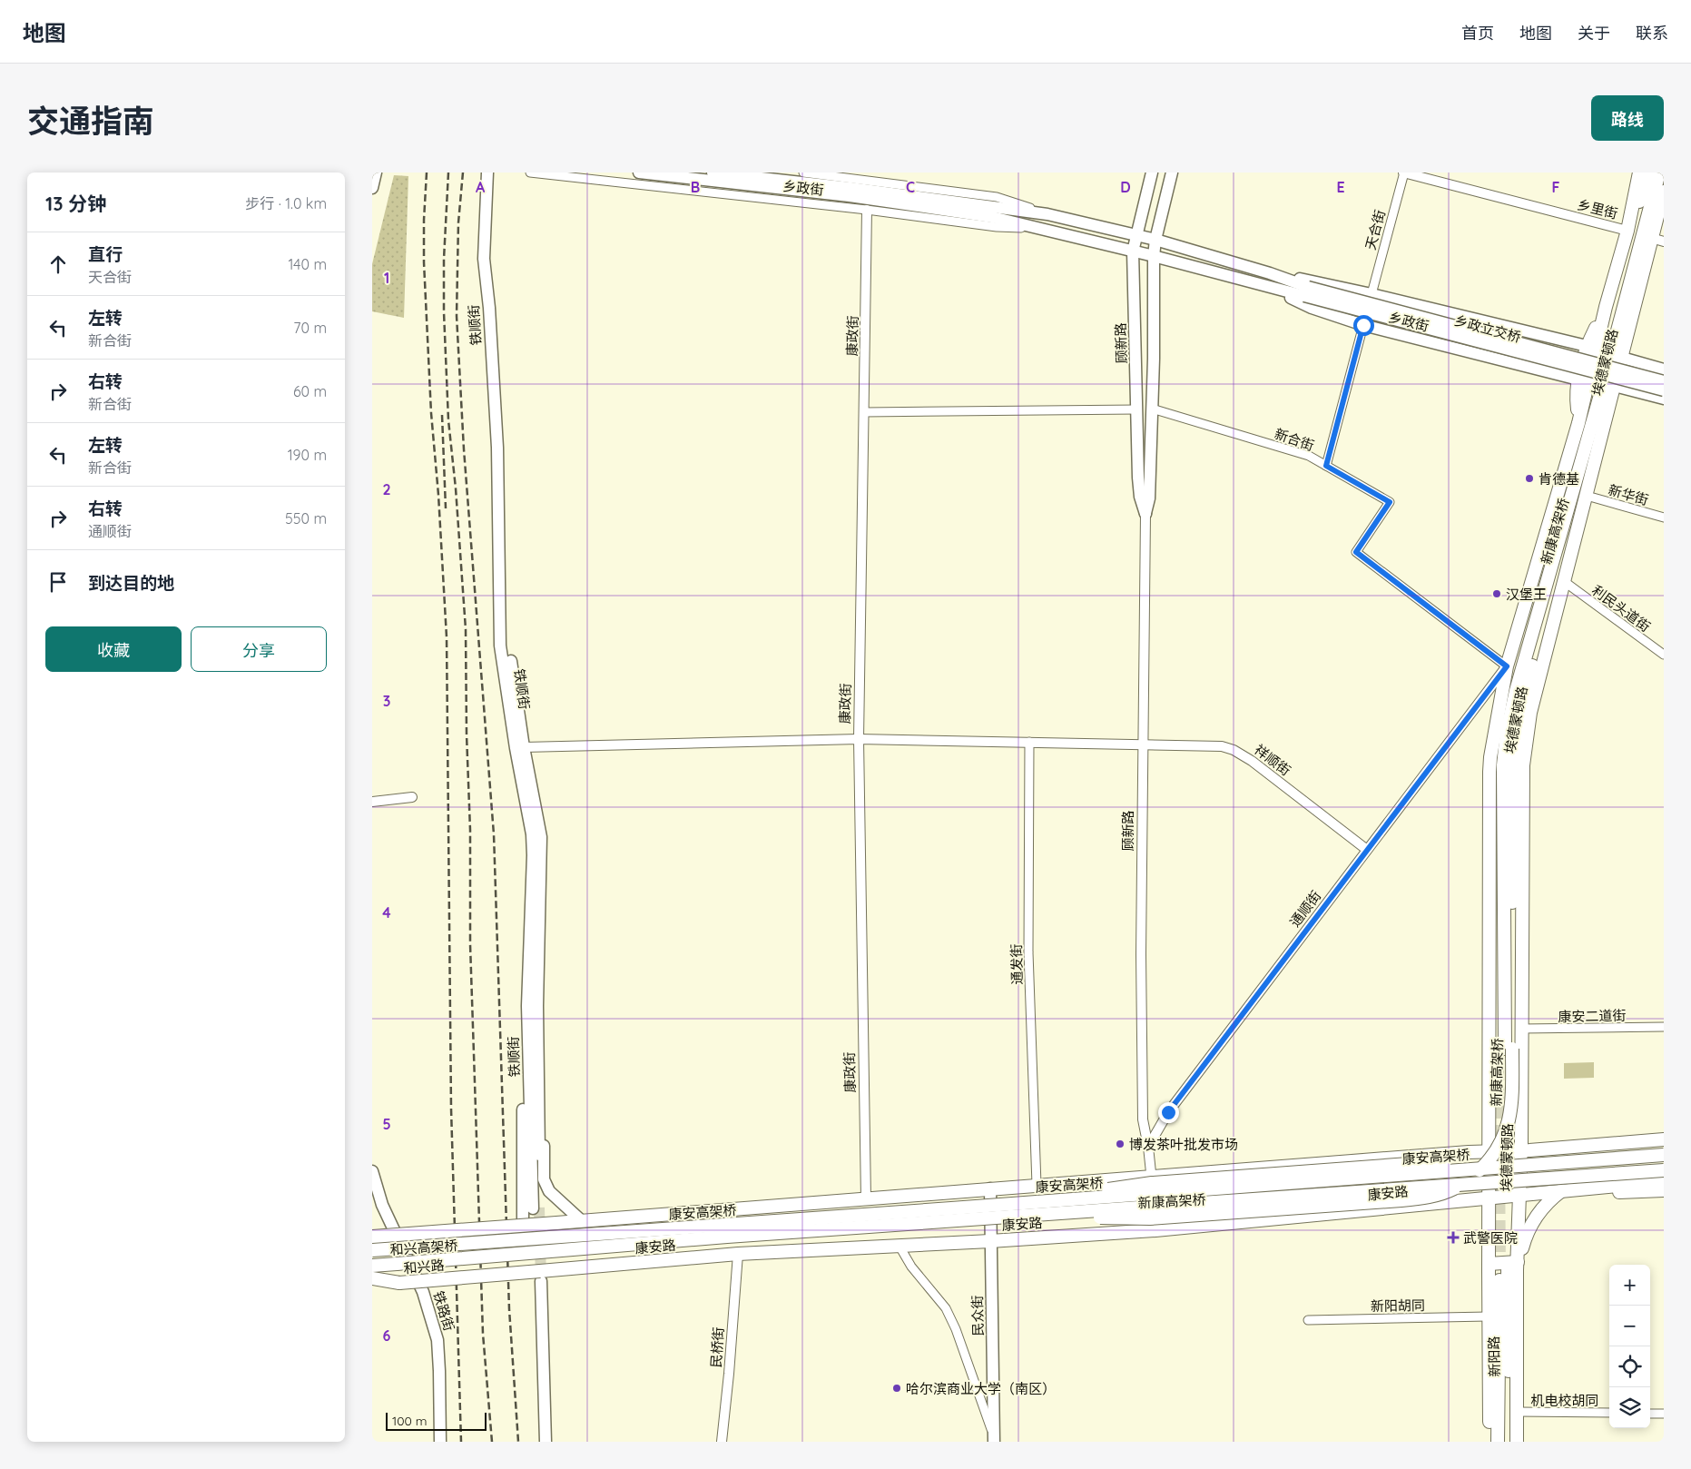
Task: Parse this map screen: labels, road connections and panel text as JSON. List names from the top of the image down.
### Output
{
  "streets": {
    "main road": [
      "乡政街",
      "铁顺街",
      "乡政立交桥",
      "顾新路",
      "埃德蒙顿路",
      "新康高架桥",
      "康安高架桥",
      "康安路",
      "和兴高架桥",
      "和兴路",
      "铁路街",
      "民众街",
      "新阳路"
    ],
    "street": [
      "乡里街",
      "天合街",
      "康政街",
      "新合街",
      "新华街",
      "利民头道街",
      "祥顺街",
      "通顺街",
      "通发街",
      "康安二道街",
      "新阳胡同",
      "民桥街",
      "机电校胡同"
    ]
  },
  "crossings": [
    ["乡政街", "天合街"],
    ["乡政街", "乡政立交桥"],
    ["乡政街", "康政街"],
    ["乡政街", "顾新路"],
    ["乡里街", "天合街"],
    ["乡里街", "埃德蒙顿路"],
    ["铁顺街", "祥顺街"],
    ["康政街", "祥顺街"],
    ["顾新路", "新合街"],
    ["顾新路", "祥顺街"],
    ["顾新路", "通顺街"],
    ["埃德蒙顿路", "新合街"],
    ["埃德蒙顿路", "新华街"],
    ["埃德蒙顿路", "新康高架桥"],
    ["埃德蒙顿路", "利民头道街"],
    ["埃德蒙顿路", "通顺街"],
    ["埃德蒙顿路", "康安二道街"],
    ["埃德蒙顿路", "康安路"],
    ["埃德蒙顿路", "新阳路"],
    ["新合街", "通顺街"],
    ["新华街", "新康高架桥"],
    ["新康高架桥", "康安高架桥"],
    ["祥顺街", "通顺街"],
    ["祥顺街", "通发街"],
    ["康安高架桥", "和兴高架桥"],
    ["康安路", "和兴路"],
    ["康安路", "民众街"],
    ["康安路", "民桥街"]
  ],
  "places": {
    "other": [
      "肯德基",
      "汉堡王",
      "博发茶叶批发市场",
      "哈尔滨商业大学（南区）"
    ],
    "health": ["武警医院"]
  },
  "scale_bar": "100 m",
  "page": {
    "header": "地图",
    "nav": [
      "首页",
      "地图",
      "关于",
      "联系"
    ],
    "title": "交通指南",
    "buttons": [
      "路线",
      ["收藏", "分享"]
    ],
    "heading": ["13 分钟", "步行 · 1.0 km"],
    "list": [
      ["直行", "天合街", "140 m"],
      ["左转", "新合街", "70 m"],
      ["右转", "新合街", "60 m"],
      ["左转", "新合街", "190 m"],
      ["右转", "通顺街", "550 m"],
      "到达目的地"
    ],
    "map_buttons": ["+", "−"],
    "scale": "100 m"
  },
  "grid": {
    "columns": [
      "A",
      "B",
      "C",
      "D",
      "E",
      "F"
    ],
    "rows": [
      "1",
      "2",
      "3",
      "4",
      "5",
      "6"
    ]
  }
}
